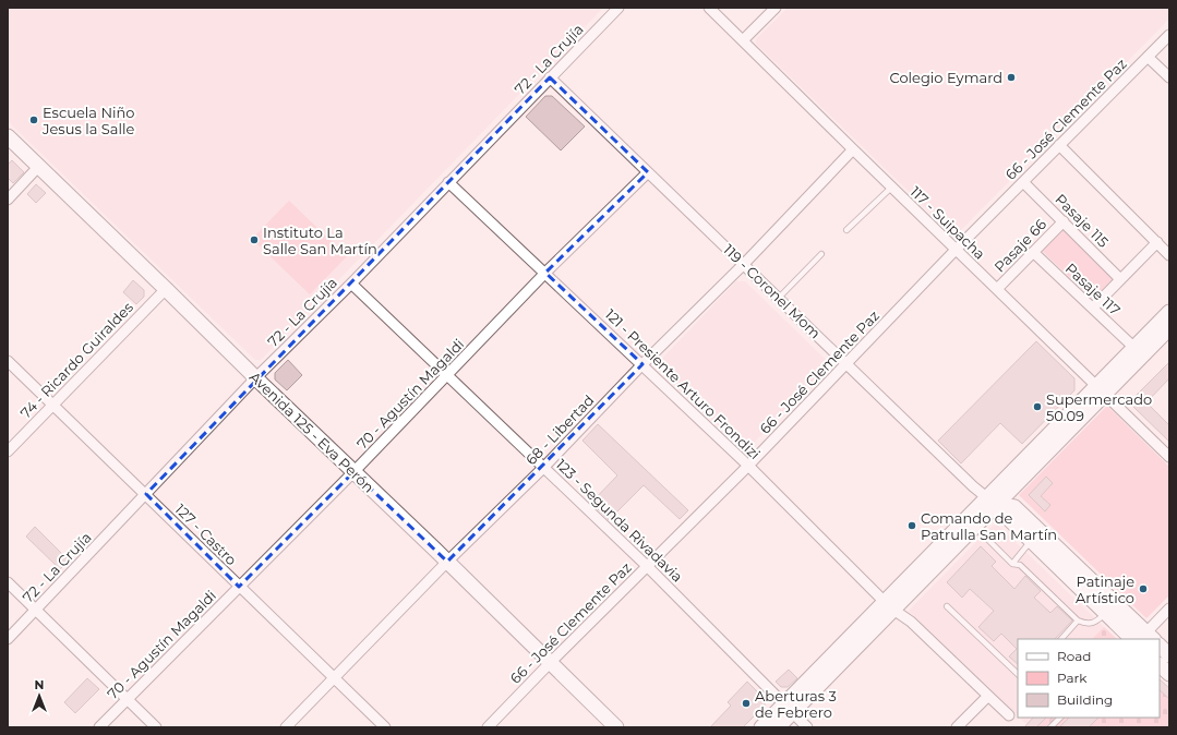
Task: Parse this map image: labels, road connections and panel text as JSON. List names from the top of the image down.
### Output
{
  "streets": {
    "main road": ["119 - Coronel Mom", "Avenida 125 - Eva Perón"],
    "street": [
      "72 - La Crujía",
      "66 - José Clemente Paz",
      "Pasaje 115",
      "117 - Suipacha",
      "Pasaje 66",
      "Pasaje 117",
      "74 - Ricardo Guiraldes",
      "121 - Presiente Arturo Frondizi",
      "70 - Agustín Magaldi",
      "68 - Libertad",
      "123 - Segunda Rivadavia",
      "127 - Castro"
    ]
  },
  "crossings": [
    ["72 - La Crujía", "119 - Coronel Mom"],
    ["72 - La Crujía", "121 - Presiente Arturo Frondizi"],
    ["72 - La Crujía", "Avenida 125 - Eva Perón"],
    ["72 - La Crujía", "123 - Segunda Rivadavia"],
    ["72 - La Crujía", "127 - Castro"],
    ["66 - José Clemente Paz", "Pasaje 115"],
    ["66 - José Clemente Paz", "117 - Suipacha"],
    ["66 - José Clemente Paz", "119 - Coronel Mom"],
    ["66 - José Clemente Paz", "121 - Presiente Arturo Frondizi"],
    ["66 - José Clemente Paz", "Avenida 125 - Eva Perón"],
    ["66 - José Clemente Paz", "123 - Segunda Rivadavia"],
    ["Pasaje 115", "Pasaje 66"],
    ["117 - Suipacha", "Pasaje 66"],
    ["117 - Suipacha", "68 - Libertad"],
    ["Pasaje 66", "Pasaje 117"],
    ["119 - Coronel Mom", "70 - Agustín Magaldi"],
    ["119 - Coronel Mom", "68 - Libertad"],
    ["74 - Ricardo Guiraldes", "Avenida 125 - Eva Perón"],
    ["74 - Ricardo Guiraldes", "127 - Castro"],
    ["121 - Presiente Arturo Frondizi", "70 - Agustín Magaldi"],
    ["121 - Presiente Arturo Frondizi", "68 - Libertad"],
    ["70 - Agustín Magaldi", "Avenida 125 - Eva Perón"],
    ["70 - Agustín Magaldi", "123 - Segunda Rivadavia"],
    ["70 - Agustín Magaldi", "127 - Castro"],
    ["68 - Libertad", "Avenida 125 - Eva Perón"],
    ["68 - Libertad", "123 - Segunda Rivadavia"],
    ["68 - Libertad", "127 - Castro"]
  ],
  "places": [
    "Colegio Eymard",
    "Escuela Niño Jesus la Salle",
    "Instituto La Salle San Martín",
    "Supermercado 50.09",
    "Comando de Patrulla San Martín",
    "Patinaje Artístico",
    "Aberturas 3 de Febrero"
  ],
  "legend": ["Road", "Park", "Building"],
  "north": "top"
}
